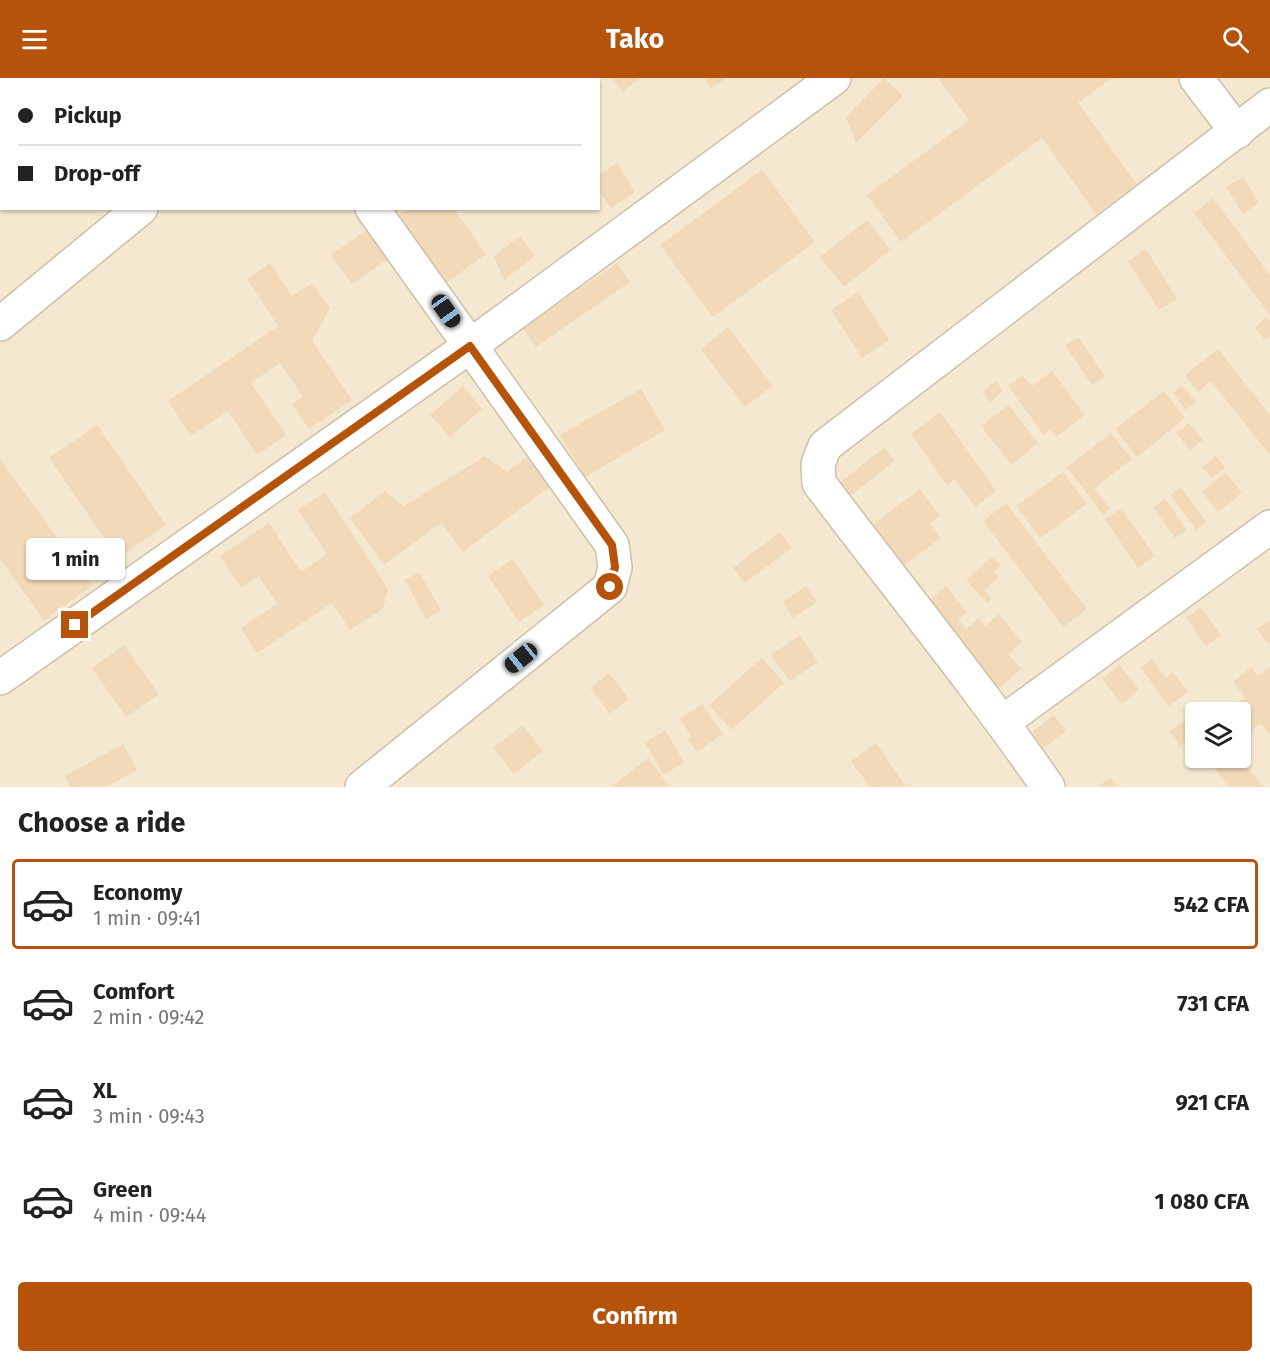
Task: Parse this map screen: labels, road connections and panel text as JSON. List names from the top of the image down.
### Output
{
  "page": {
    "header": "Tako",
    "banner": ["Pickup", "Drop-off"],
    "bubble": "1 min",
    "heading": "Choose a ride",
    "list": [
      {
        "name": "Economy",
        "note": "1 min · 09:41",
        "value": "542 CFA"
      },
      {
        "name": "Comfort",
        "note": "2 min · 09:42",
        "value": "731 CFA"
      },
      {
        "name": "XL",
        "note": "3 min · 09:43",
        "value": "921 CFA"
      },
      {
        "name": "Green",
        "note": "4 min · 09:44",
        "value": "1 080 CFA"
      }
    ],
    "buttons": "Confirm"
  }
}
